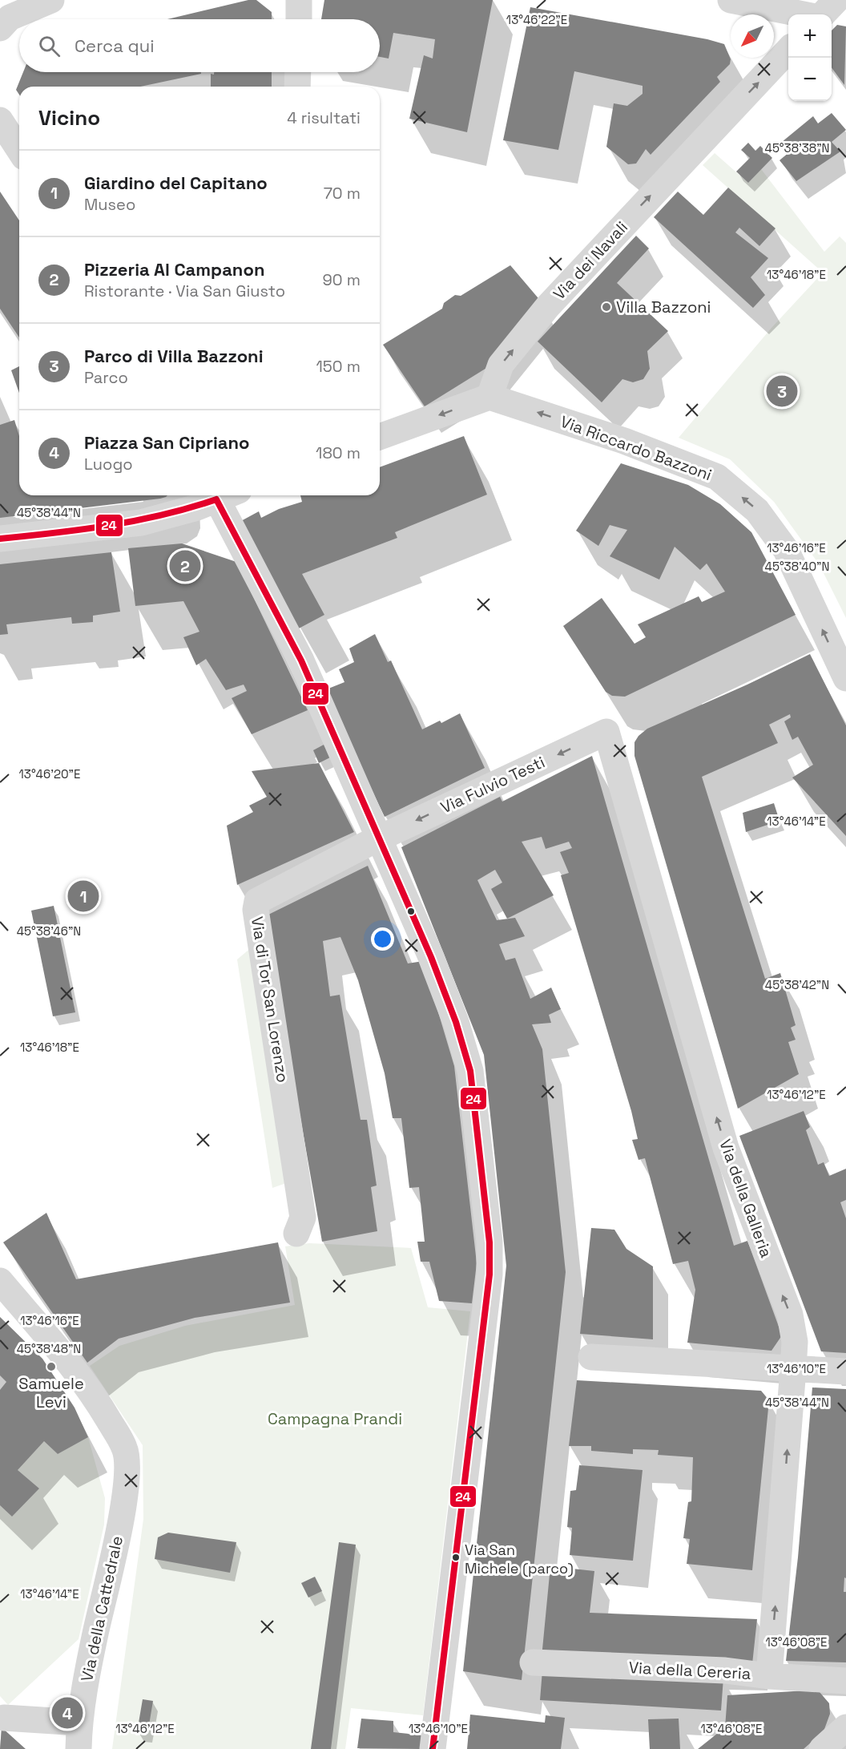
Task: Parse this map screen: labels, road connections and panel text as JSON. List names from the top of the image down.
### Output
{
  "streets": {
    "street": [
      "Via dei Navali",
      "Via Riccardo Bazzoni",
      "Via Fulvio Testi",
      "Via di Tor San Lorenzo",
      "Via della Galleria",
      "Via della Cattedrale",
      "Via della Cereria"
    ]
  },
  "crossings": [
    ["Via dei Navali", "Via Riccardo Bazzoni"],
    ["Via Fulvio Testi", "Via di Tor San Lorenzo"],
    ["Via Fulvio Testi", "Via della Galleria"],
    ["Via della Galleria", "Via della Cereria"]
  ],
  "one_way": [
    "Via dei Navali",
    "Via Riccardo Bazzoni",
    "Via Fulvio Testi",
    "Via della Galleria"
  ],
  "parks": ["Campagna Prandi"],
  "places": ["Villa Bazzoni", "Samuele Levi", "Via San Michele (parco)"],
  "lines": ["transit line 24"],
  "north": "bottom left",
  "page": {
    "map_buttons": ["+", "−"],
    "search": "Cerca qui",
    "heading": ["Vicino", "4 risultati"],
    "list": [
      {
        "mark": "1",
        "name": "Giardino del Capitano",
        "note": "Museo",
        "value": "70 m"
      },
      {
        "mark": "2",
        "name": "Pizzeria Al Campanon",
        "note": "Ristorante · Via San Giusto",
        "value": "90 m"
      },
      {
        "mark": "3",
        "name": "Parco di Villa Bazzoni",
        "note": "Parco",
        "value": "150 m"
      },
      {
        "mark": "4",
        "name": "Piazza San Cipriano",
        "note": "Luogo",
        "value": "180 m"
      }
    ],
    "pins": [
      "3",
      "2",
      "1",
      "4"
    ]
  },
  "coordinates": [
    "13°46'22\"E",
    "45°38'38\"N",
    "13°46'18\"E",
    "45°38'44\"N",
    "13°46'16\"E",
    "45°38'40\"N",
    "13°46'20\"E",
    "13°46'14\"E",
    "45°38'46\"N",
    "45°38'42\"N",
    "13°46'12\"E",
    "45°38'48\"N",
    "13°46'10\"E",
    "13°46'08\"E"
  ]
}
